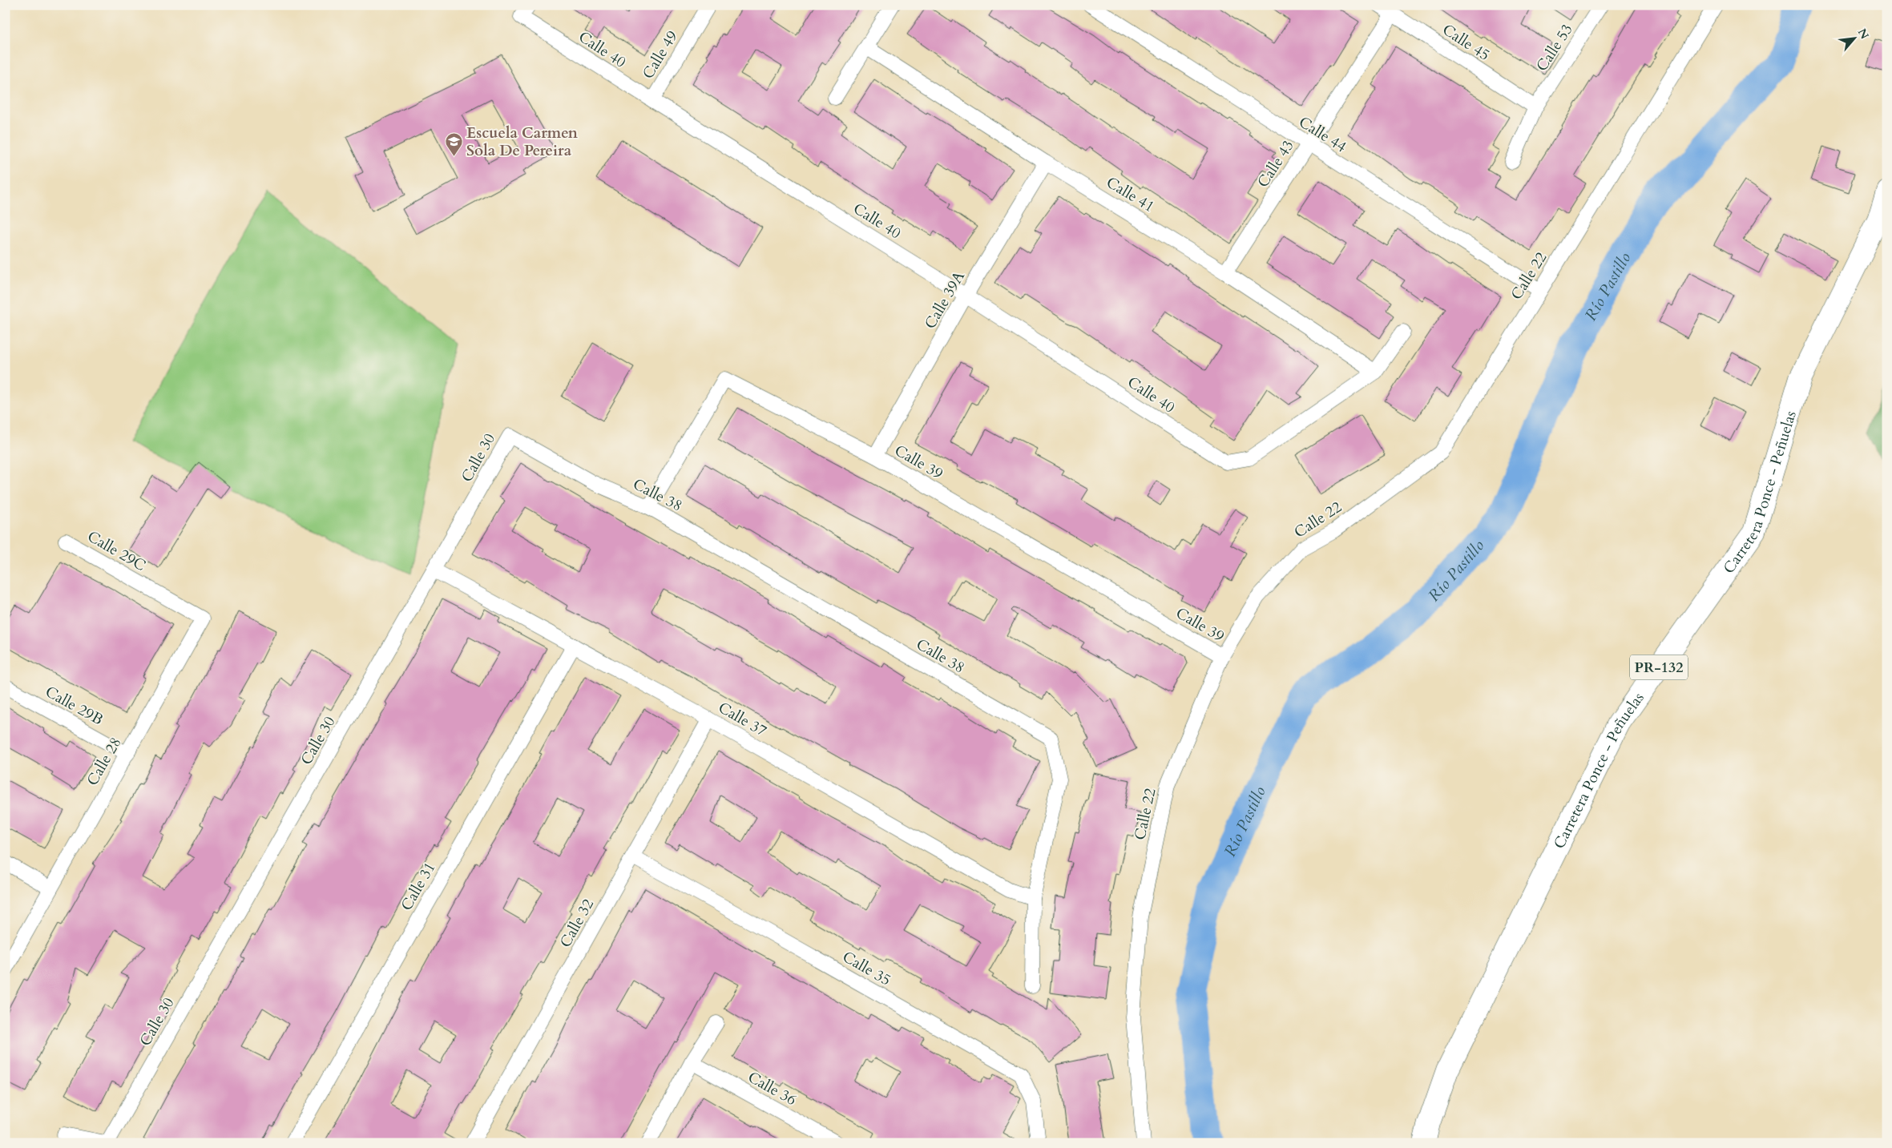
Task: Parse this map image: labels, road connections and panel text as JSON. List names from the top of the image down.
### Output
{
  "streets": {
    "main road": ["Carretera Ponce - Peñuelas", "PR-132"],
    "street": [
      "Calle 45",
      "Calle 53",
      "Calle 40",
      "Calle 49",
      "Calle 44",
      "Calle 43",
      "Calle 41",
      "Calle 22",
      "Calle 39A",
      "Calle 30",
      "Calle 39",
      "Calle 38",
      "Calle 29C",
      "Calle 29B",
      "Calle 37",
      "Calle 28",
      "Calle 31",
      "Calle 32",
      "Calle 35",
      "Calle 36"
    ]
  },
  "crossings": [
    ["Calle 45", "Calle 53"],
    ["Calle 45", "Calle 43"],
    ["Calle 40", "Calle 49"],
    ["Calle 40", "Calle 41"],
    ["Calle 40", "Calle 39A"],
    ["Calle 44", "Calle 43"],
    ["Calle 44", "Calle 22"],
    ["Calle 43", "Calle 41"],
    ["Calle 41", "Calle 39A"],
    ["Calle 22", "Calle 39"],
    ["Calle 39A", "Calle 39"],
    ["Calle 30", "Calle 38"],
    ["Calle 30", "Calle 37"],
    ["Calle 39", "Calle 38"],
    ["Calle 38", "Calle 37"],
    ["Calle 29C", "Calle 28"],
    ["Calle 29B", "Calle 28"],
    ["Calle 37", "Calle 31"],
    ["Calle 37", "Calle 32"],
    ["Calle 32", "Calle 35"]
  ],
  "water": ["Río Pastillo"],
  "places": {
    "school or university": ["Escuela Carmen Sola De Pereira"]
  },
  "north": "top right"
}
